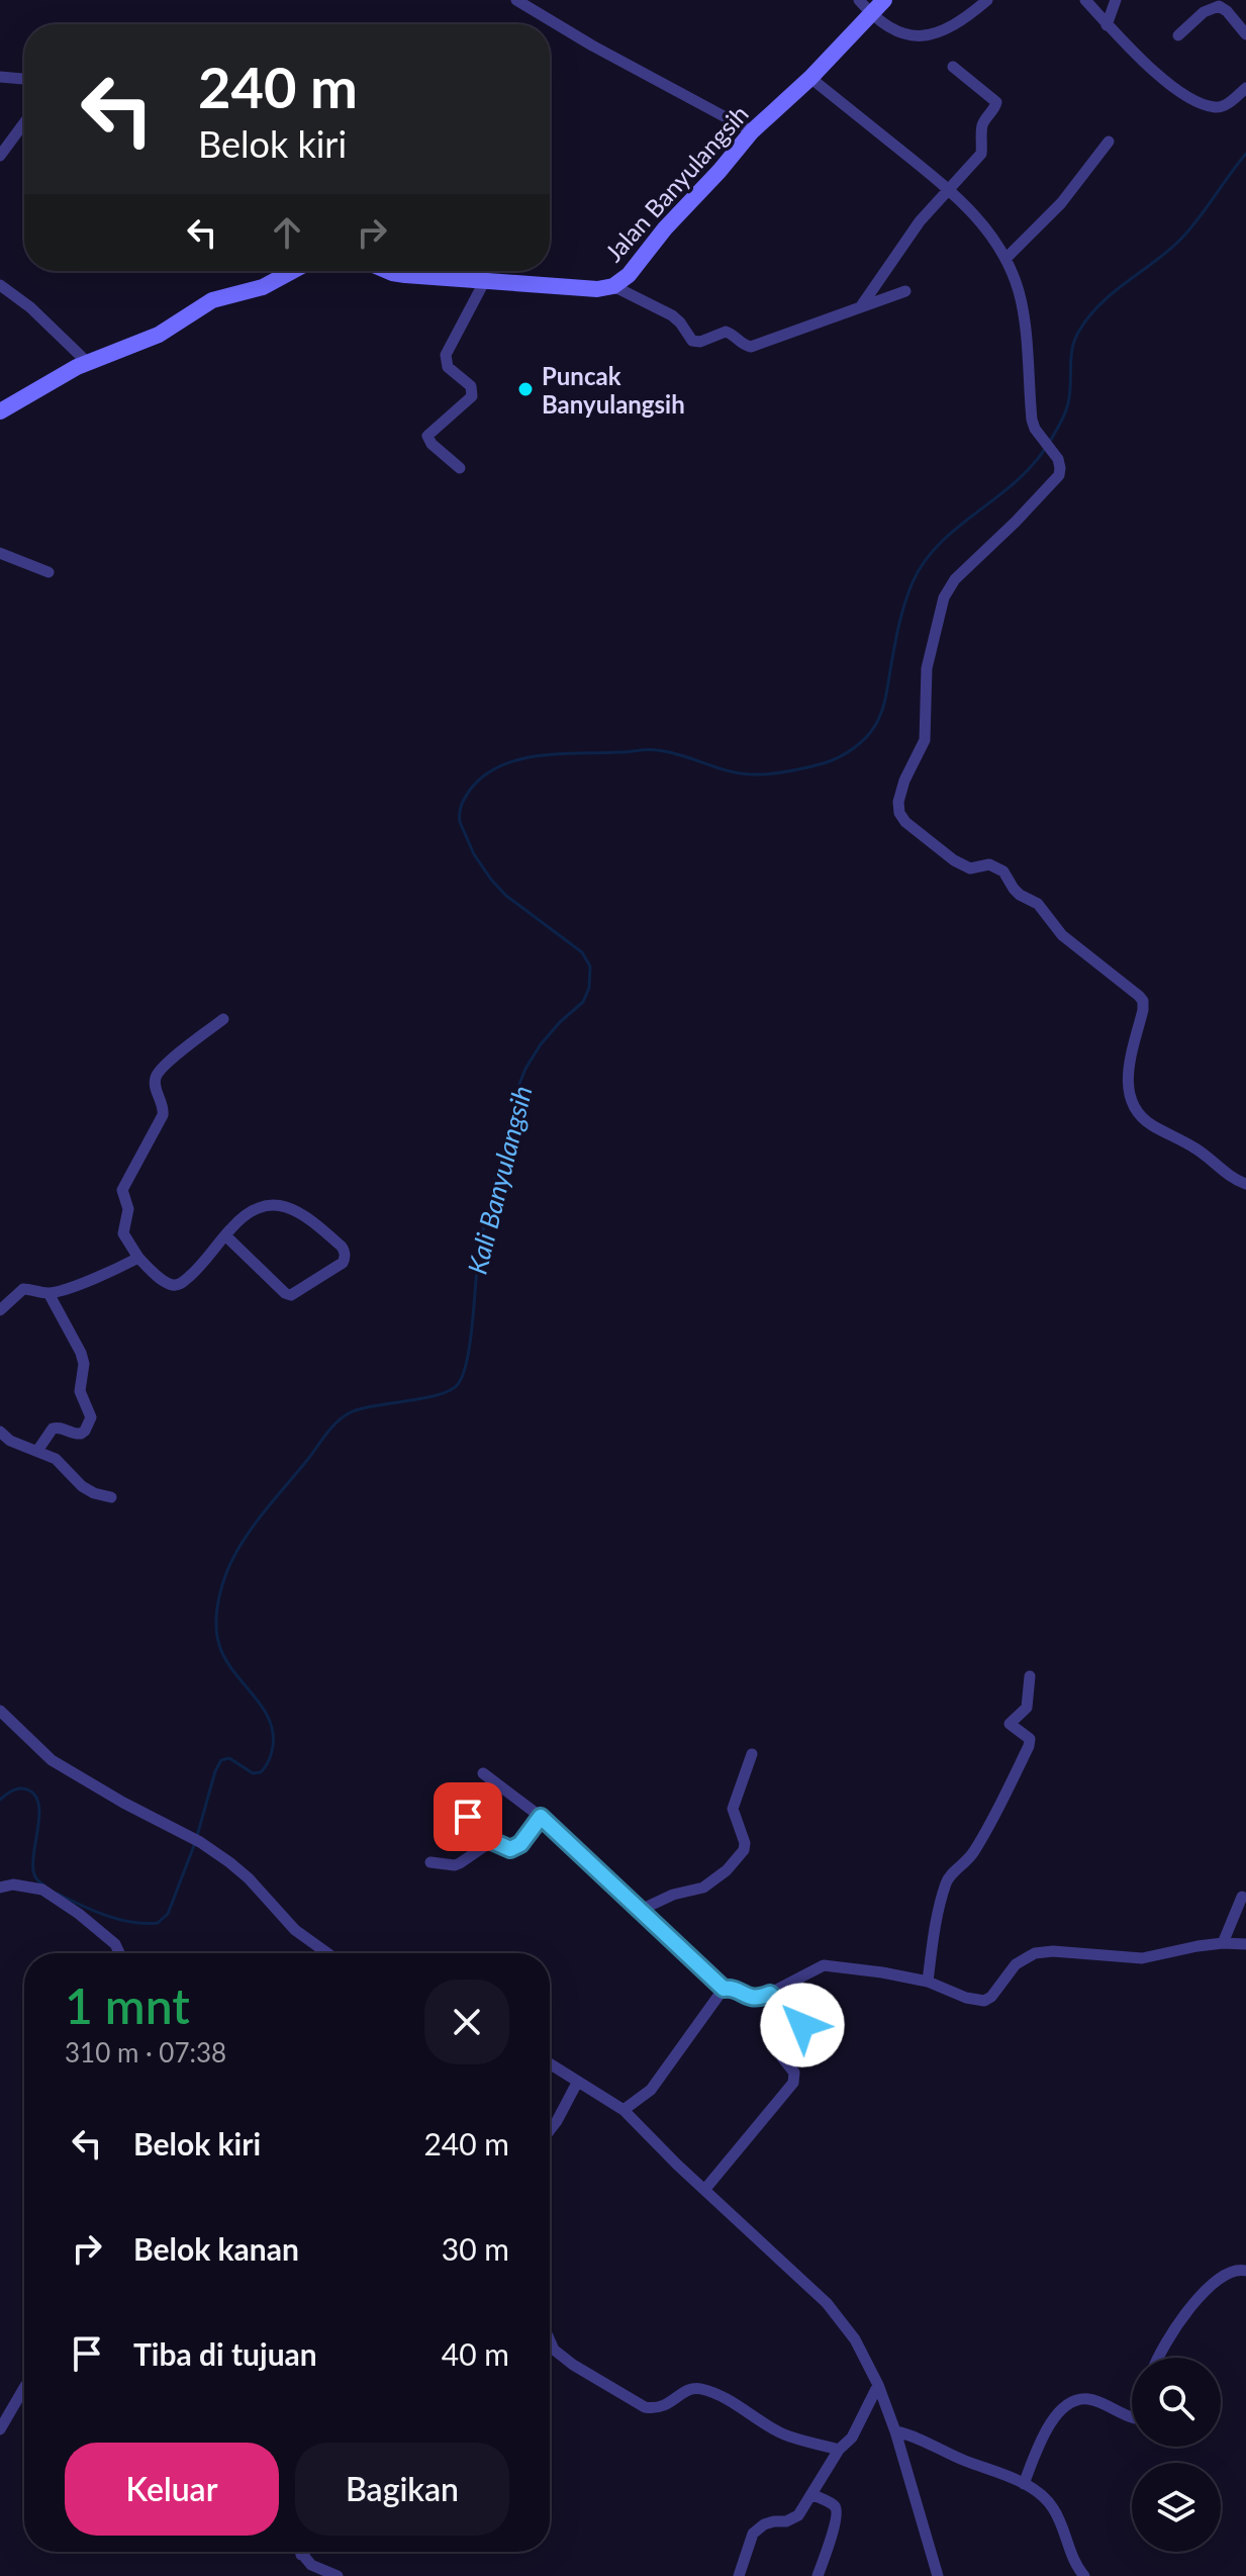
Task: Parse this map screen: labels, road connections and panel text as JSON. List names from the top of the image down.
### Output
{
  "streets": {
    "street": ["Jalan Banyulangsih"]
  },
  "water": ["Kali Banyulangsih"],
  "places": ["Puncak Banyulangsih"],
  "page": {
    "turn": ["240 m", "Belok kiri"],
    "heading": ["1 mnt", "310 m · 07:38"],
    "list": [
      {
        "name": "Belok kiri",
        "value": "240 m"
      },
      {
        "name": "Belok kanan",
        "value": "30 m"
      },
      {
        "name": "Tiba di tujuan",
        "value": "40 m"
      }
    ],
    "buttons": ["Keluar", "Bagikan"]
  }
}
